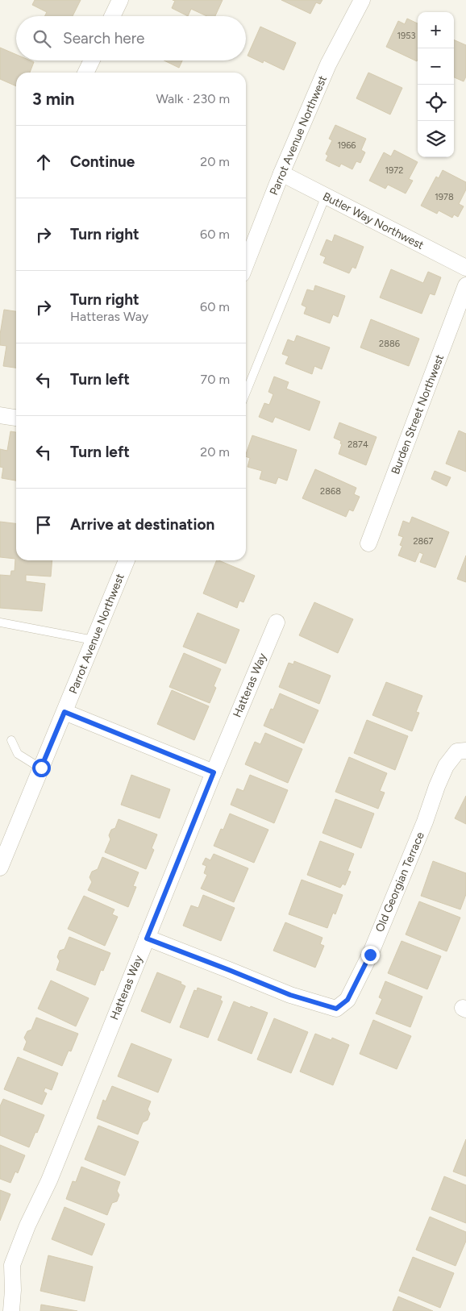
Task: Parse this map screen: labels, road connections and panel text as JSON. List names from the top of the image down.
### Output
{
  "streets": {
    "street": [
      "Parrot Avenue Northwest",
      "Butler Way Northwest",
      "Burden Street Northwest",
      "Hatteras Way",
      "Old Georgian Terrace"
    ]
  },
  "crossings": [
    ["Parrot Avenue Northwest", "Butler Way Northwest"],
    ["Hatteras Way", "Old Georgian Terrace"]
  ],
  "house_numbers": [
    "1953",
    "1966",
    "1972",
    "1978",
    "2886",
    "2874",
    "2868",
    "2867"
  ],
  "page": {
    "map_buttons": ["+", "−"],
    "search": "Search here",
    "heading": ["3 min", "Walk · 230 m"],
    "list": [
      ["Continue", "20 m"],
      ["Turn right", "60 m"],
      ["Turn right", "Hatteras Way", "60 m"],
      ["Turn left", "70 m"],
      ["Turn left", "20 m"],
      "Arrive at destination"
    ]
  }
}
